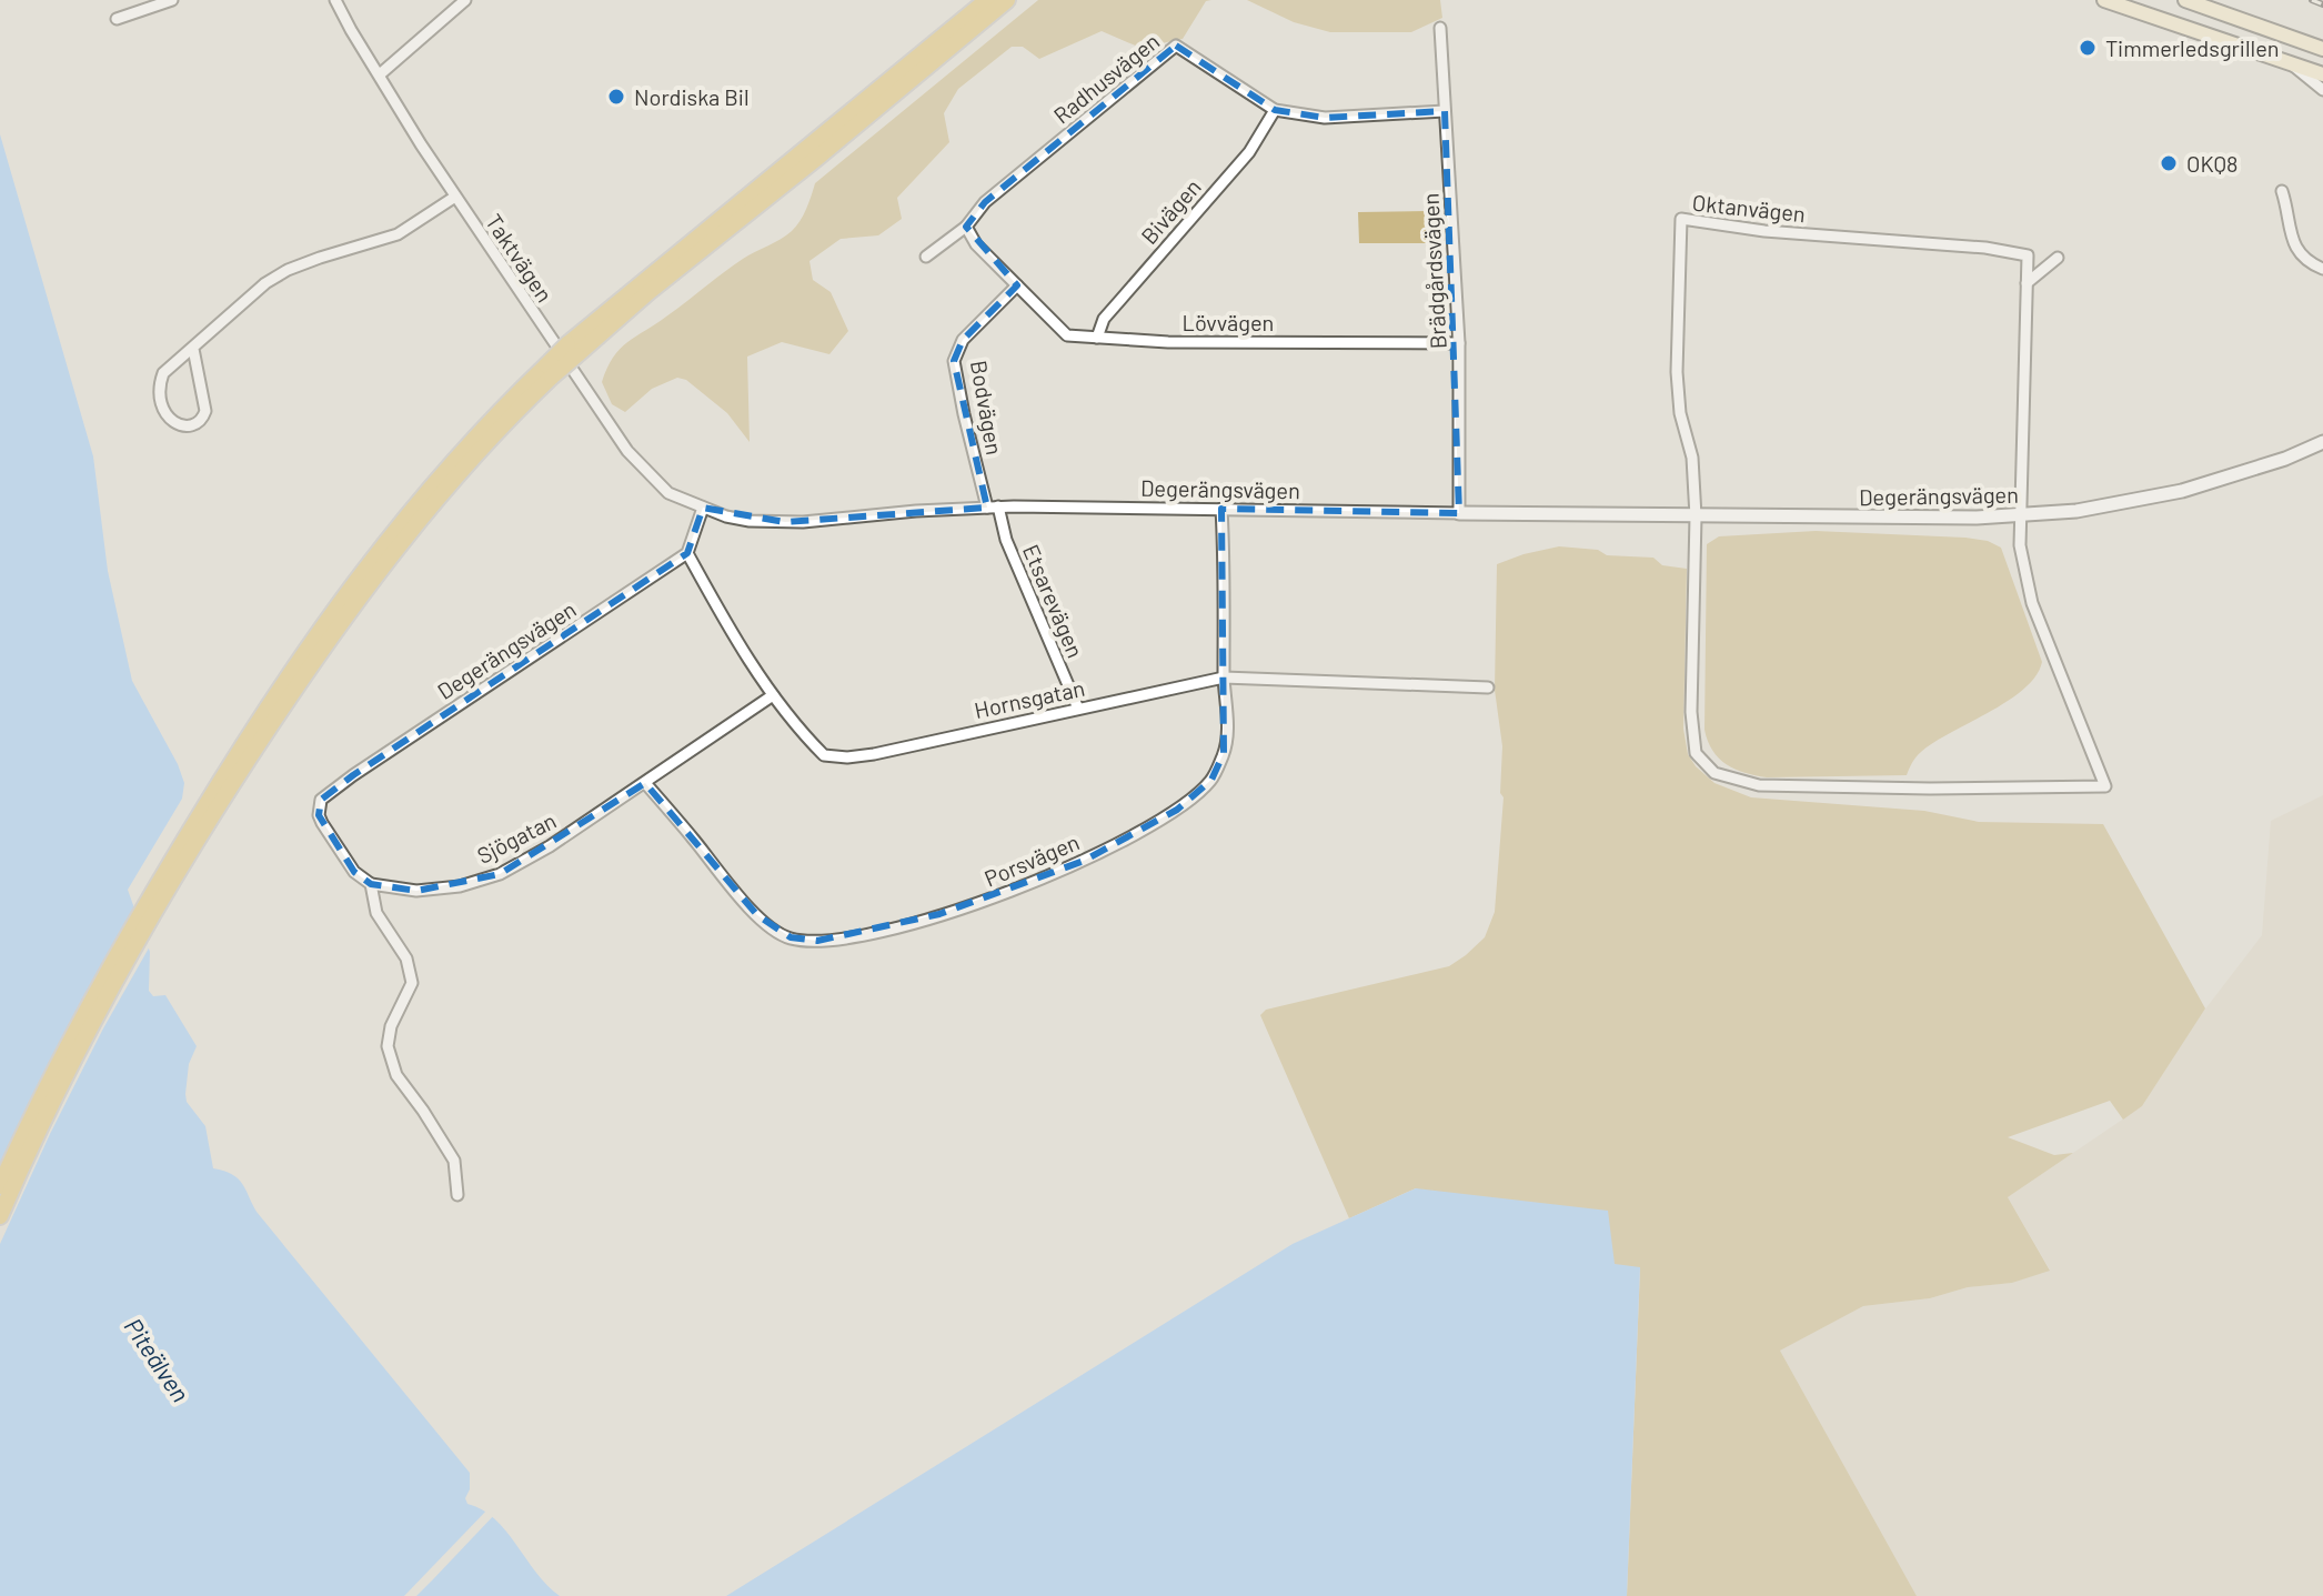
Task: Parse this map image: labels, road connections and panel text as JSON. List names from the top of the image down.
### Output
{
  "streets": {
    "street": [
      "Radhusvägen",
      "Oktanvägen",
      "Bivägen",
      "Taktvägen",
      "Brädgårdsvägen",
      "Lövvägen",
      "Bodvägen",
      "Degerängsvägen",
      "Etsarevägen",
      "Hornsgatan",
      "Sjögatan",
      "Porsvägen"
    ]
  },
  "crossings": [
    ["Radhusvägen", "Bivägen"],
    ["Radhusvägen", "Brädgårdsvägen"],
    ["Oktanvägen", "Degerängsvägen"],
    ["Bivägen", "Lövvägen"],
    ["Taktvägen", "Degerängsvägen"],
    ["Brädgårdsvägen", "Lövvägen"],
    ["Brädgårdsvägen", "Degerängsvägen"],
    ["Lövvägen", "Bodvägen"],
    ["Bodvägen", "Degerängsvägen"],
    ["Bodvägen", "Etsarevägen"],
    ["Degerängsvägen", "Etsarevägen"],
    ["Degerängsvägen", "Hornsgatan"],
    ["Degerängsvägen", "Sjögatan"],
    ["Degerängsvägen", "Porsvägen"],
    ["Etsarevägen", "Hornsgatan"],
    ["Hornsgatan", "Sjögatan"],
    ["Hornsgatan", "Porsvägen"],
    ["Sjögatan", "Porsvägen"]
  ],
  "water": ["Piteälven"],
  "places": ["Timmerledsgrillen", "Nordiska Bil", "OKQ8"]
}
